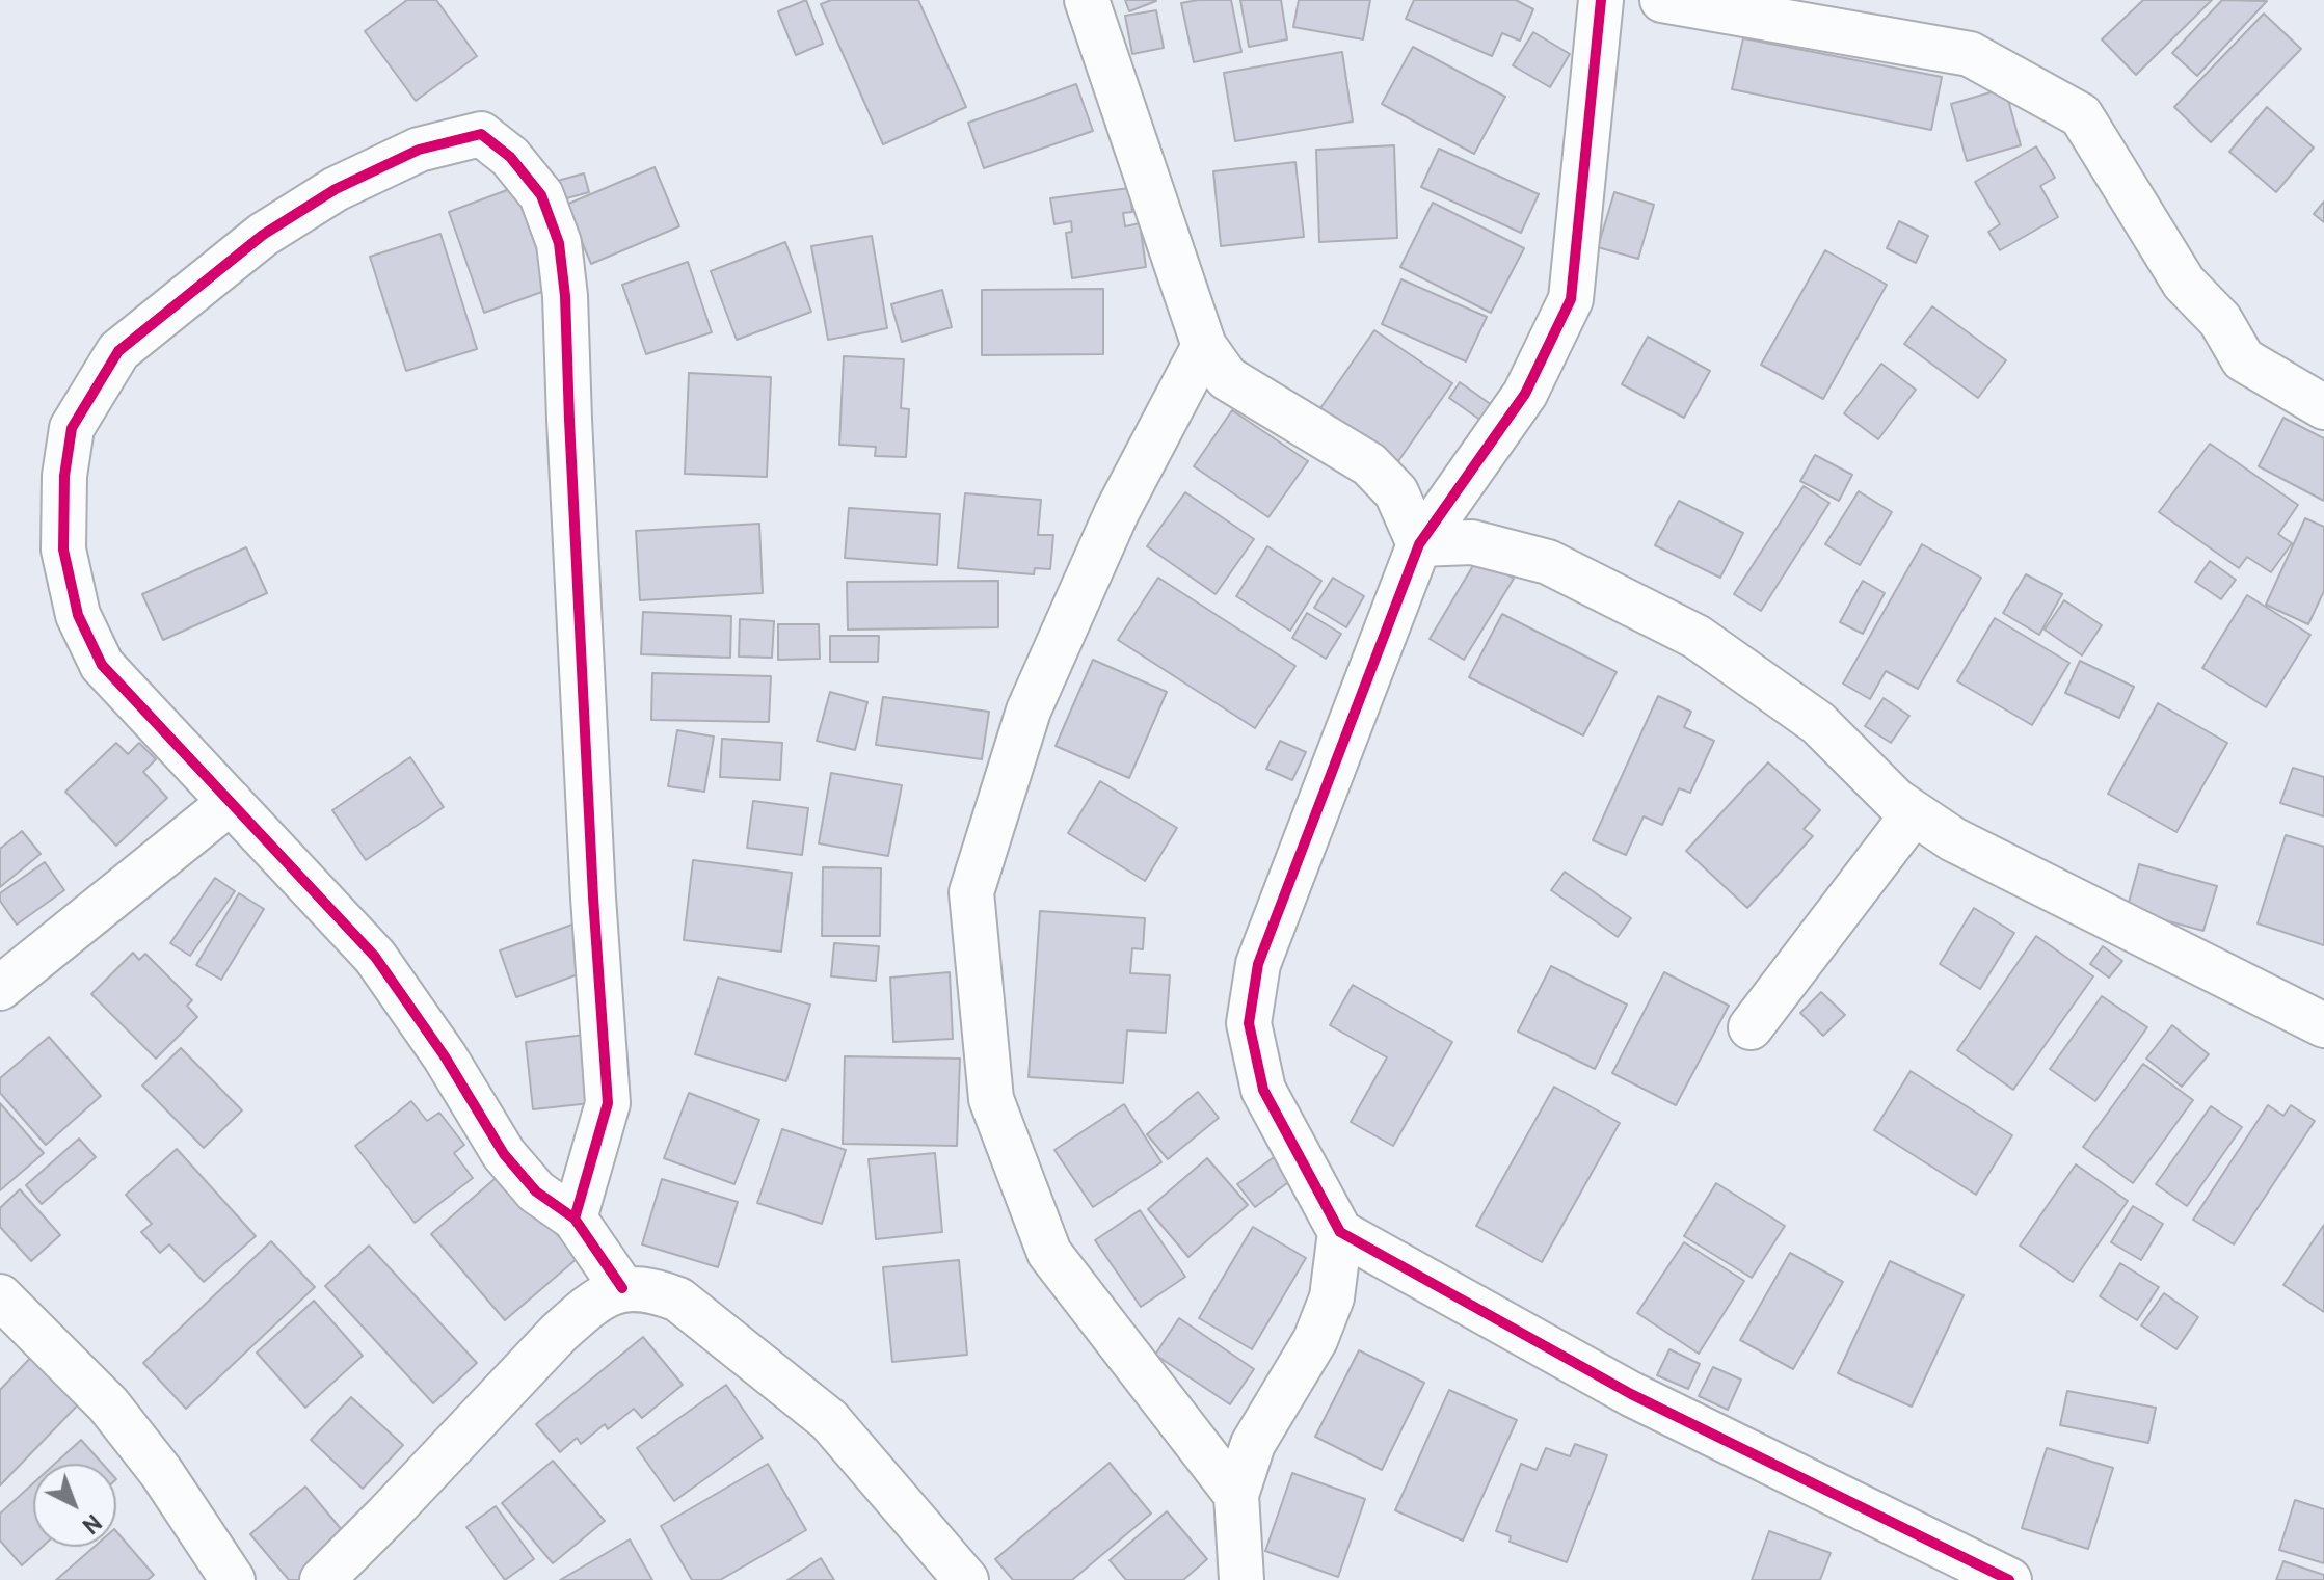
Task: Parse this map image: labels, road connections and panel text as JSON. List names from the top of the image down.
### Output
{
  "north": "bottom right"
}
